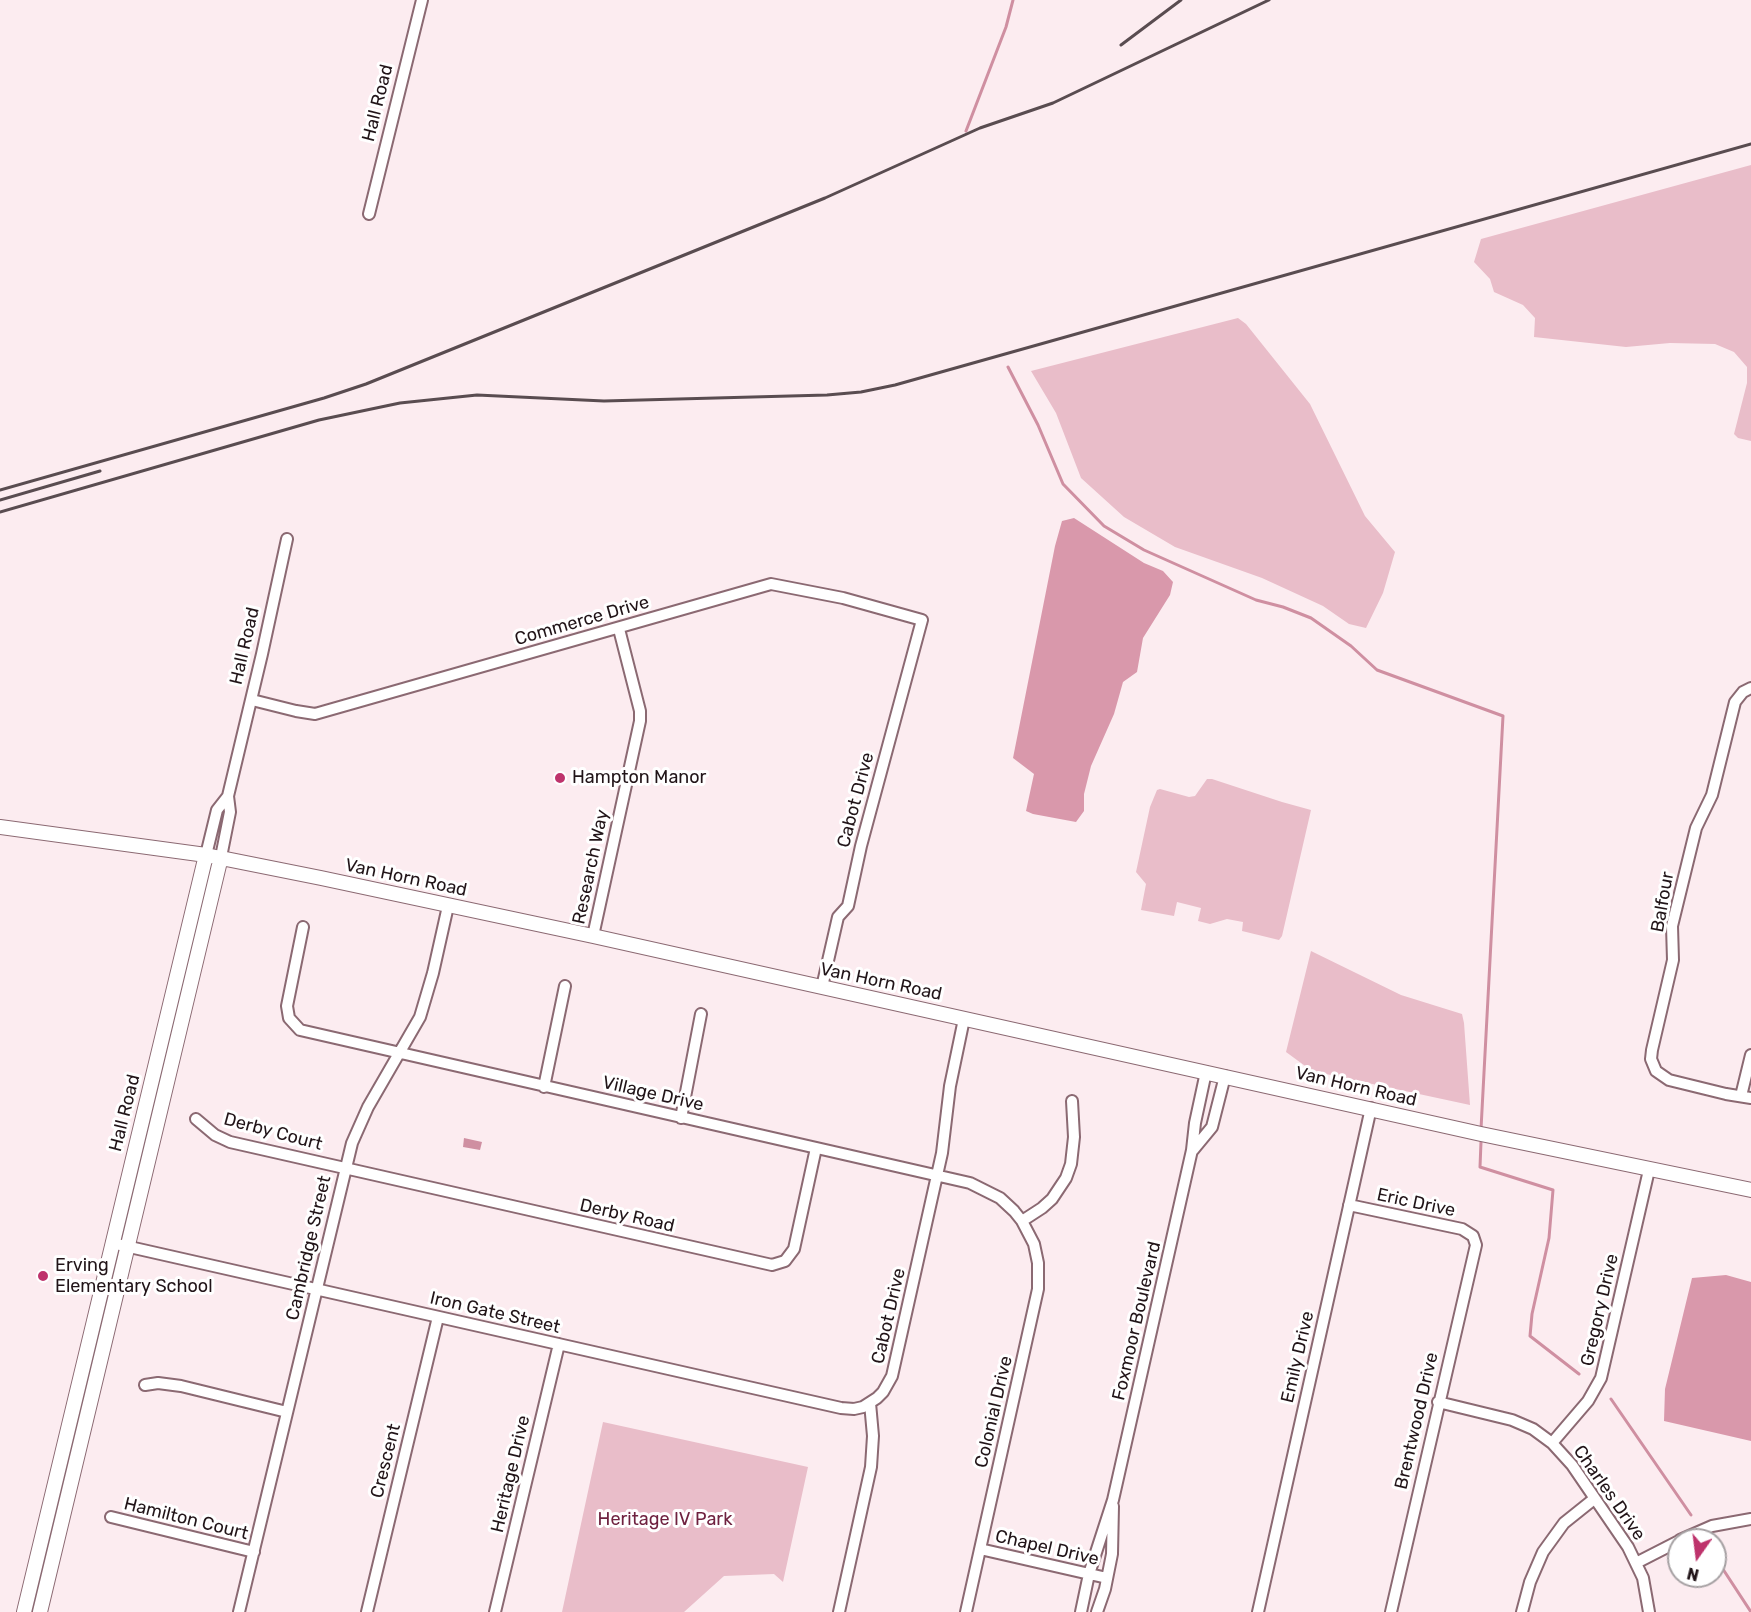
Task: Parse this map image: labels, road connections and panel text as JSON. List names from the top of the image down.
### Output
{
  "streets": {
    "main road": ["Hall Road", "Van Horn Road"],
    "street": [
      "Commerce Drive",
      "Cabot Drive",
      "Research Way",
      "Balfour",
      "Village Drive",
      "Derby Court",
      "Eric Drive",
      "Derby Road",
      "Cambridge Street",
      "Gregory Drive",
      "Iron Gate Street",
      "Foxmoor Boulevard",
      "Emily Drive",
      "Colonial Drive",
      "Brentwood Drive",
      "Crescent",
      "Heritage Drive",
      "Charles Drive",
      "Hamilton Court",
      "Chapel Drive"
    ]
  },
  "crossings": [
    ["Hall Road", "Commerce Drive"],
    ["Hall Road", "Van Horn Road"],
    ["Hall Road", "Iron Gate Street"],
    ["Commerce Drive", "Cabot Drive"],
    ["Commerce Drive", "Research Way"],
    ["Cabot Drive", "Van Horn Road"],
    ["Cabot Drive", "Village Drive"],
    ["Cabot Drive", "Iron Gate Street"],
    ["Research Way", "Van Horn Road"],
    ["Van Horn Road", "Cambridge Street"],
    ["Van Horn Road", "Gregory Drive"],
    ["Van Horn Road", "Foxmoor Boulevard"],
    ["Van Horn Road", "Emily Drive"],
    ["Village Drive", "Derby Road"],
    ["Village Drive", "Cambridge Street"],
    ["Village Drive", "Colonial Drive"],
    ["Derby Court", "Derby Road"],
    ["Derby Court", "Cambridge Street"],
    ["Eric Drive", "Emily Drive"],
    ["Eric Drive", "Brentwood Drive"],
    ["Derby Road", "Cambridge Street"],
    ["Cambridge Street", "Iron Gate Street"],
    ["Cambridge Street", "Hamilton Court"],
    ["Gregory Drive", "Charles Drive"],
    ["Iron Gate Street", "Crescent"],
    ["Iron Gate Street", "Heritage Drive"],
    ["Foxmoor Boulevard", "Chapel Drive"],
    ["Colonial Drive", "Chapel Drive"],
    ["Brentwood Drive", "Charles Drive"]
  ],
  "parks": ["Heritage IV Park"],
  "places": ["Hampton Manor", "Erving Elementary School"],
  "north": "bottom"
}
